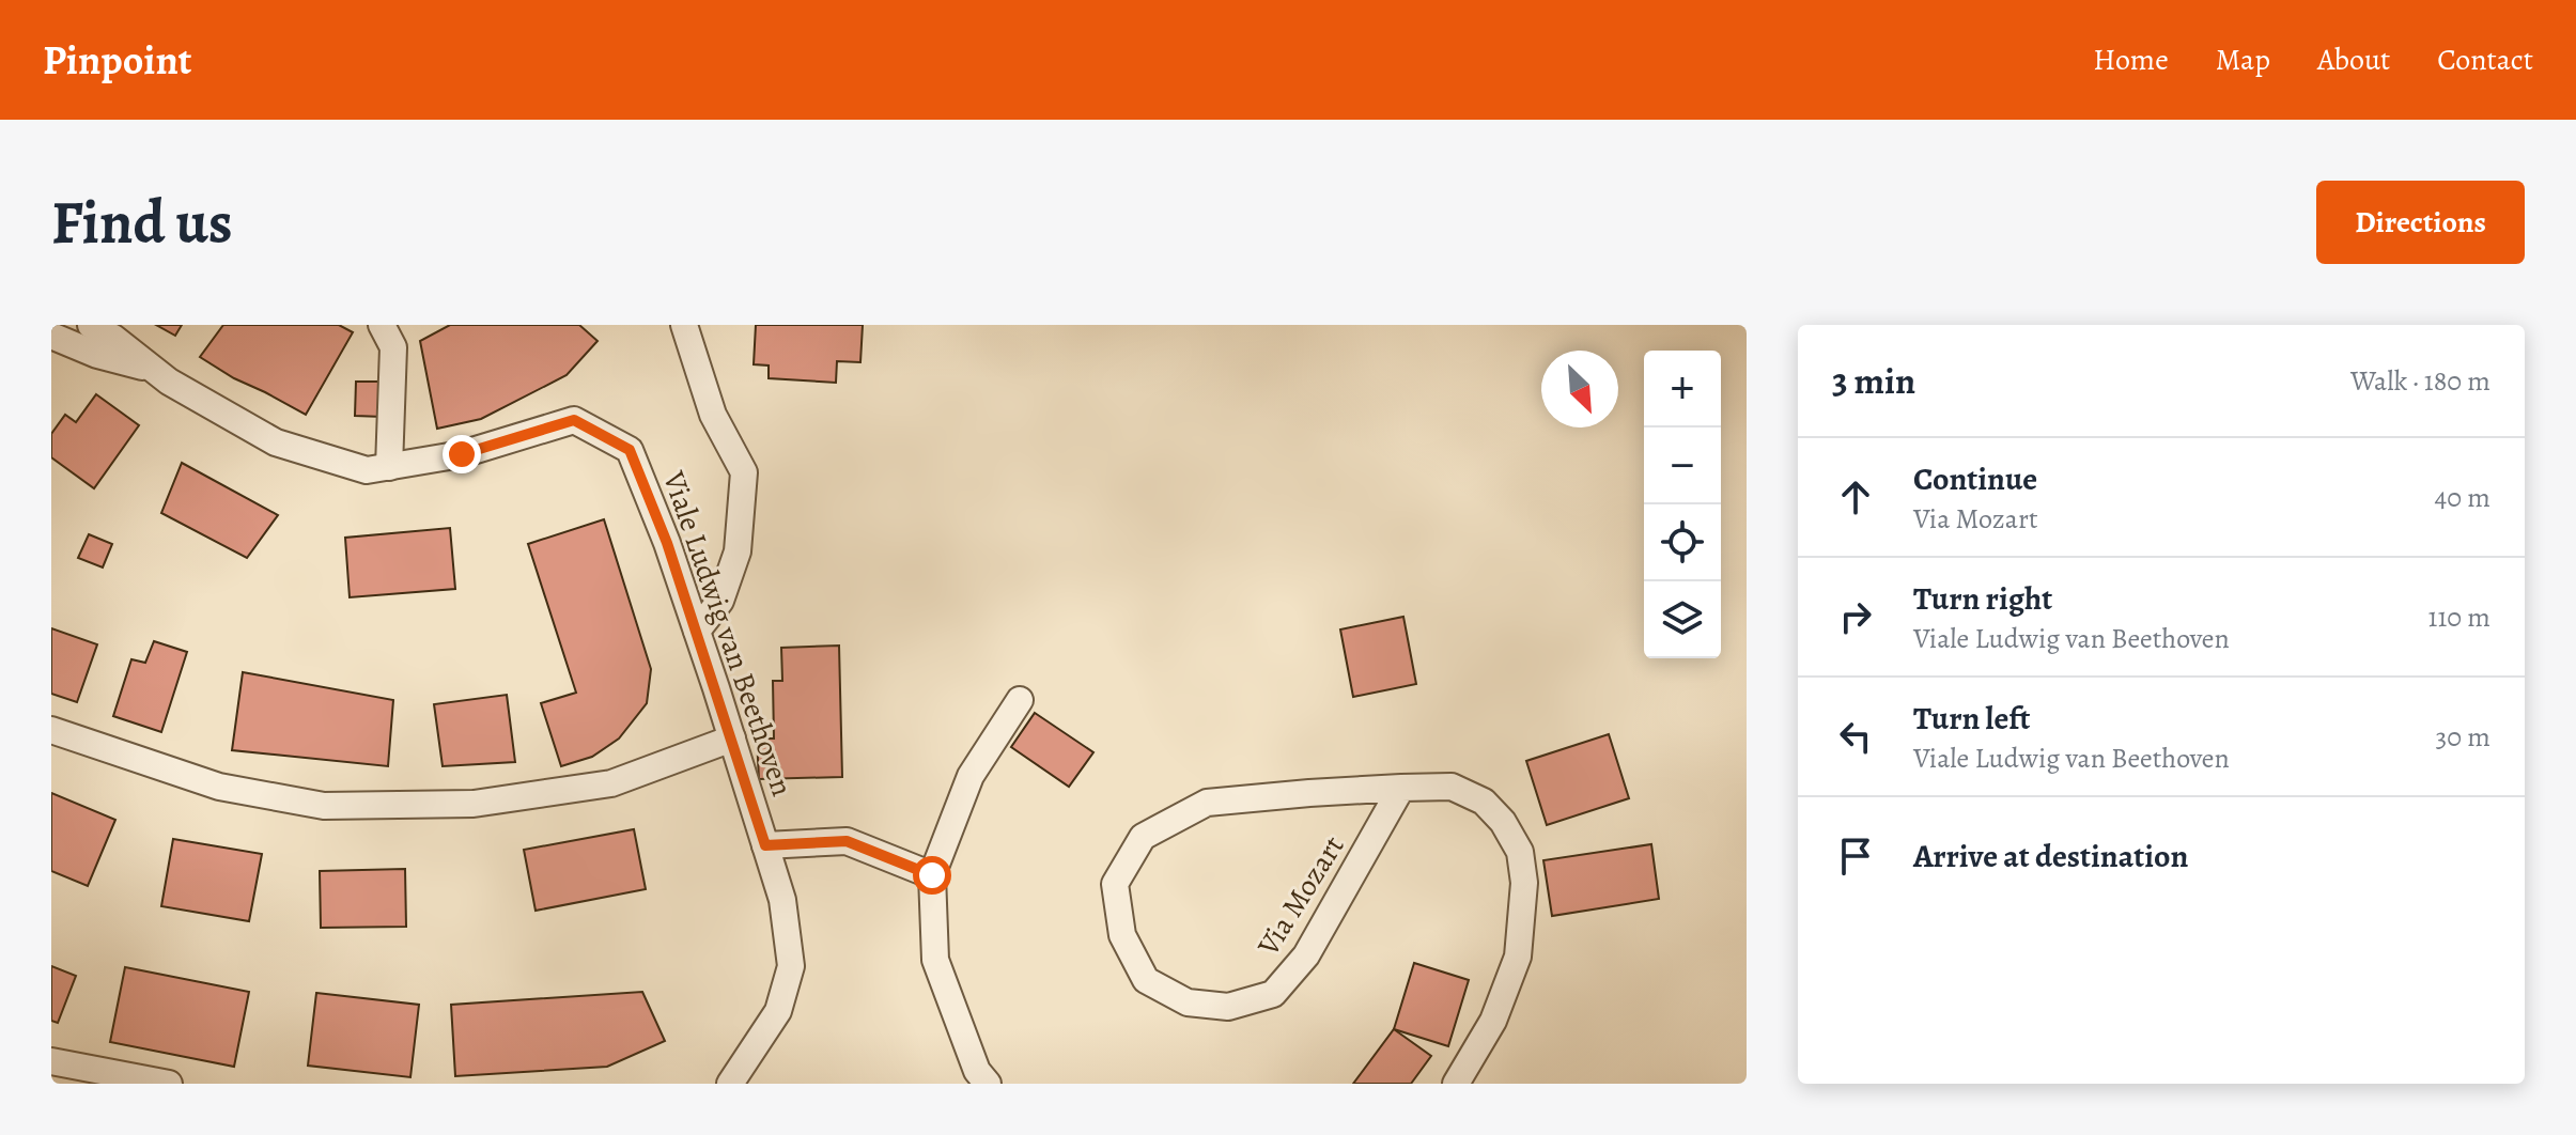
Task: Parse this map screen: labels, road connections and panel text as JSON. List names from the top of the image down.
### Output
{
  "streets": {
    "street": ["Viale Ludwig van Beethoven", "Via Mozart"]
  },
  "north": "bottom right",
  "page": {
    "header": "Pinpoint",
    "nav": [
      "Home",
      "Map",
      "About",
      "Contact"
    ],
    "buttons": "Directions",
    "title": "Find us",
    "heading": ["3 min", "Walk · 180 m"],
    "map_buttons": ["+", "−"],
    "list": [
      ["Continue", "Via Mozart", "40 m"],
      ["Turn right", "Viale Ludwig van Beethoven", "110 m"],
      ["Turn left", "Viale Ludwig van Beethoven", "30 m"],
      "Arrive at destination"
    ]
  }
}
